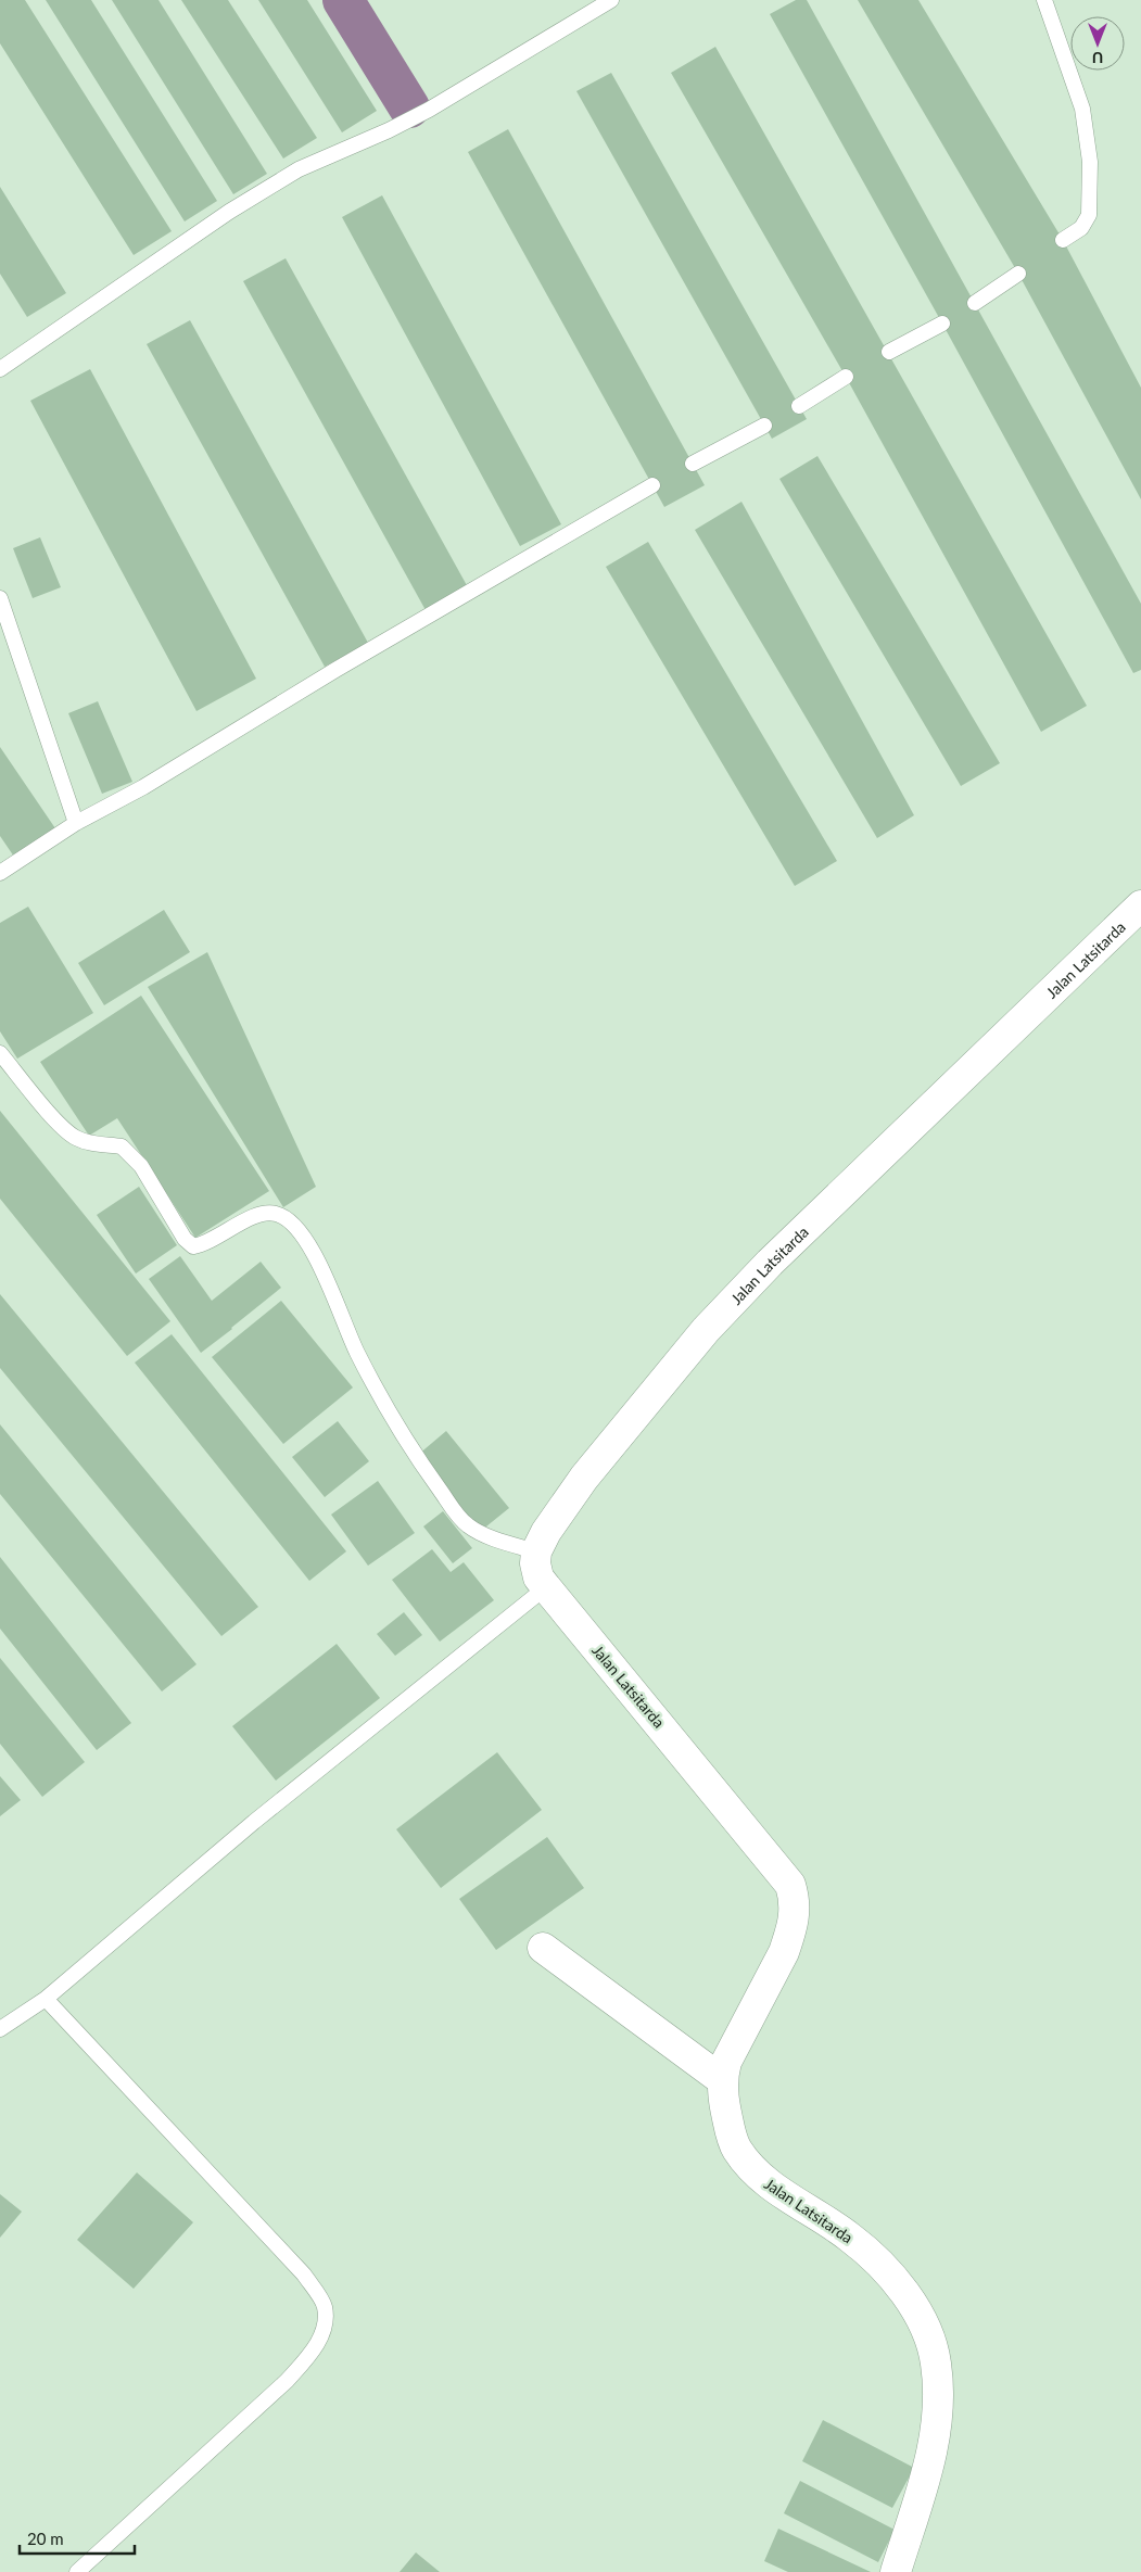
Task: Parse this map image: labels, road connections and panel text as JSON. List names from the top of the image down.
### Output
{
  "streets": {
    "street": ["Jalan Latsitarda"]
  },
  "scale_bar": "20 m",
  "north": "bottom"
}
